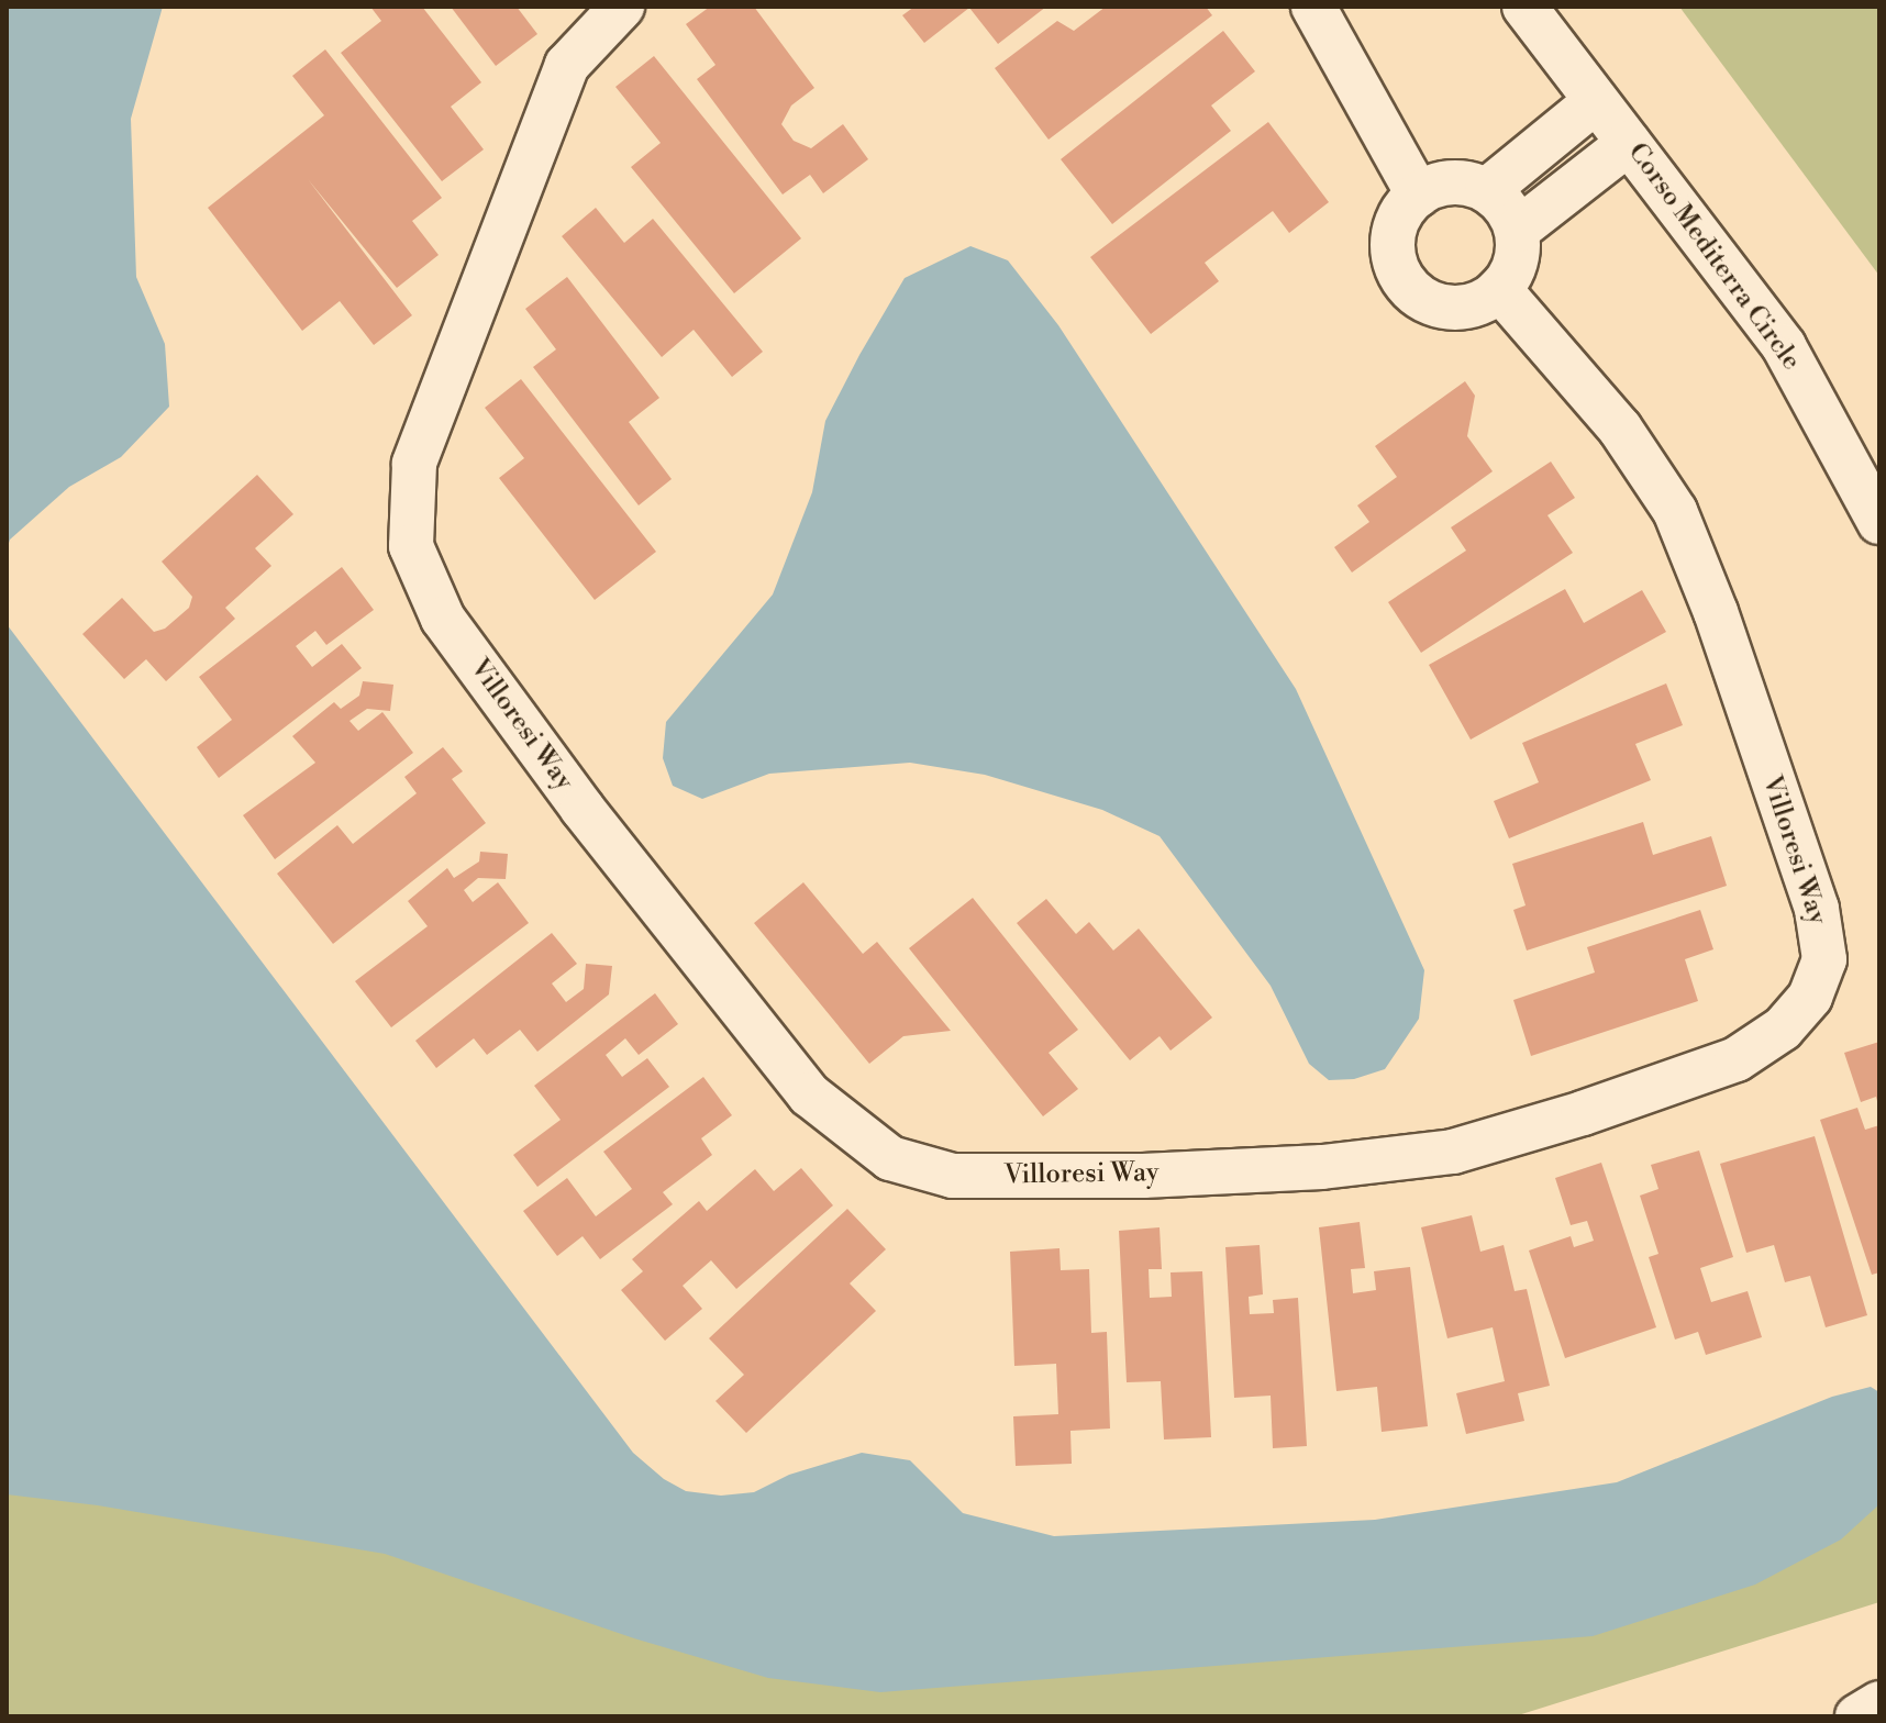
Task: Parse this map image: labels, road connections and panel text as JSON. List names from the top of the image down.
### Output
{
  "streets": {
    "street": ["Corso Mediterra Circle", "Villoresi Way"]
  }
}
